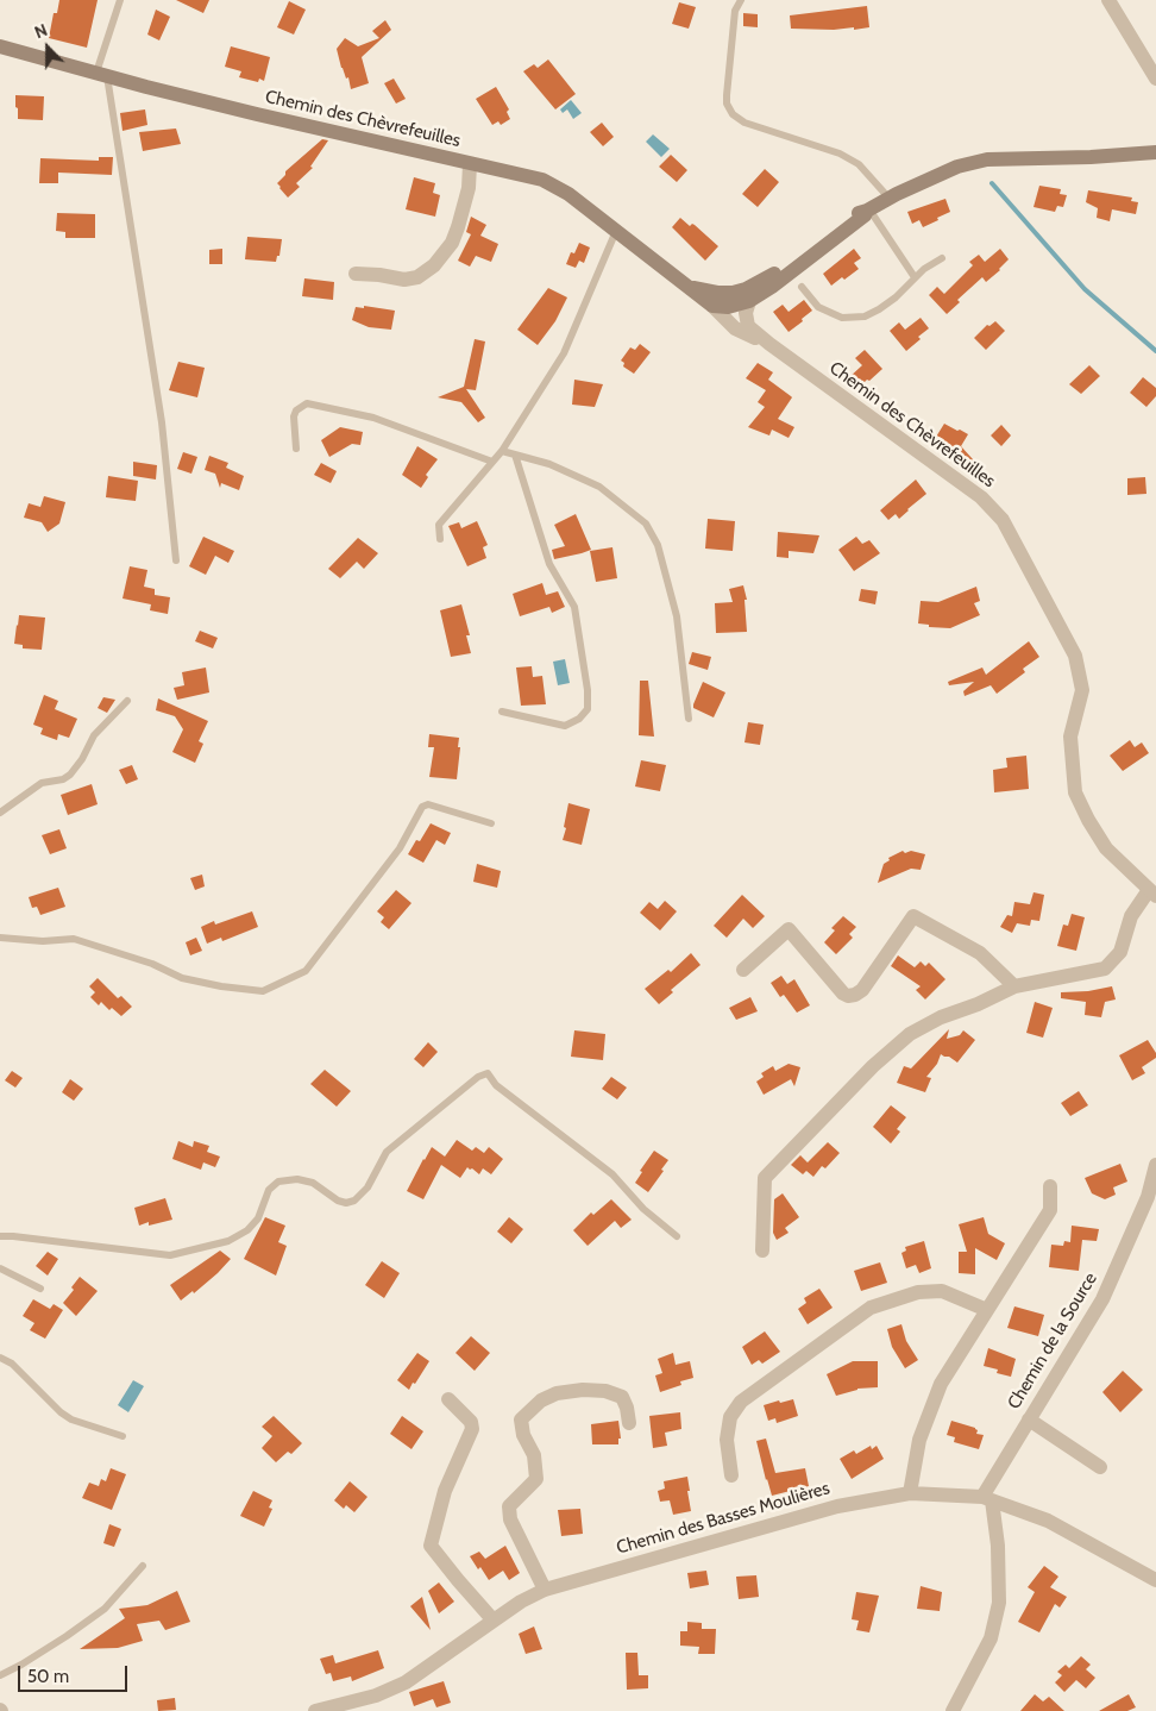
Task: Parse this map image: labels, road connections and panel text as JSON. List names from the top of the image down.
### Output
{
  "streets": {
    "main road": ["Chemin des Chèvrefeuilles"],
    "street": ["Chemin de la Source", "Chemin des Basses Moulières"]
  },
  "crossings": [
    ["Chemin de la Source", "Chemin des Basses Moulières"]
  ],
  "scale_bar": "50 m",
  "north": "top"
}
